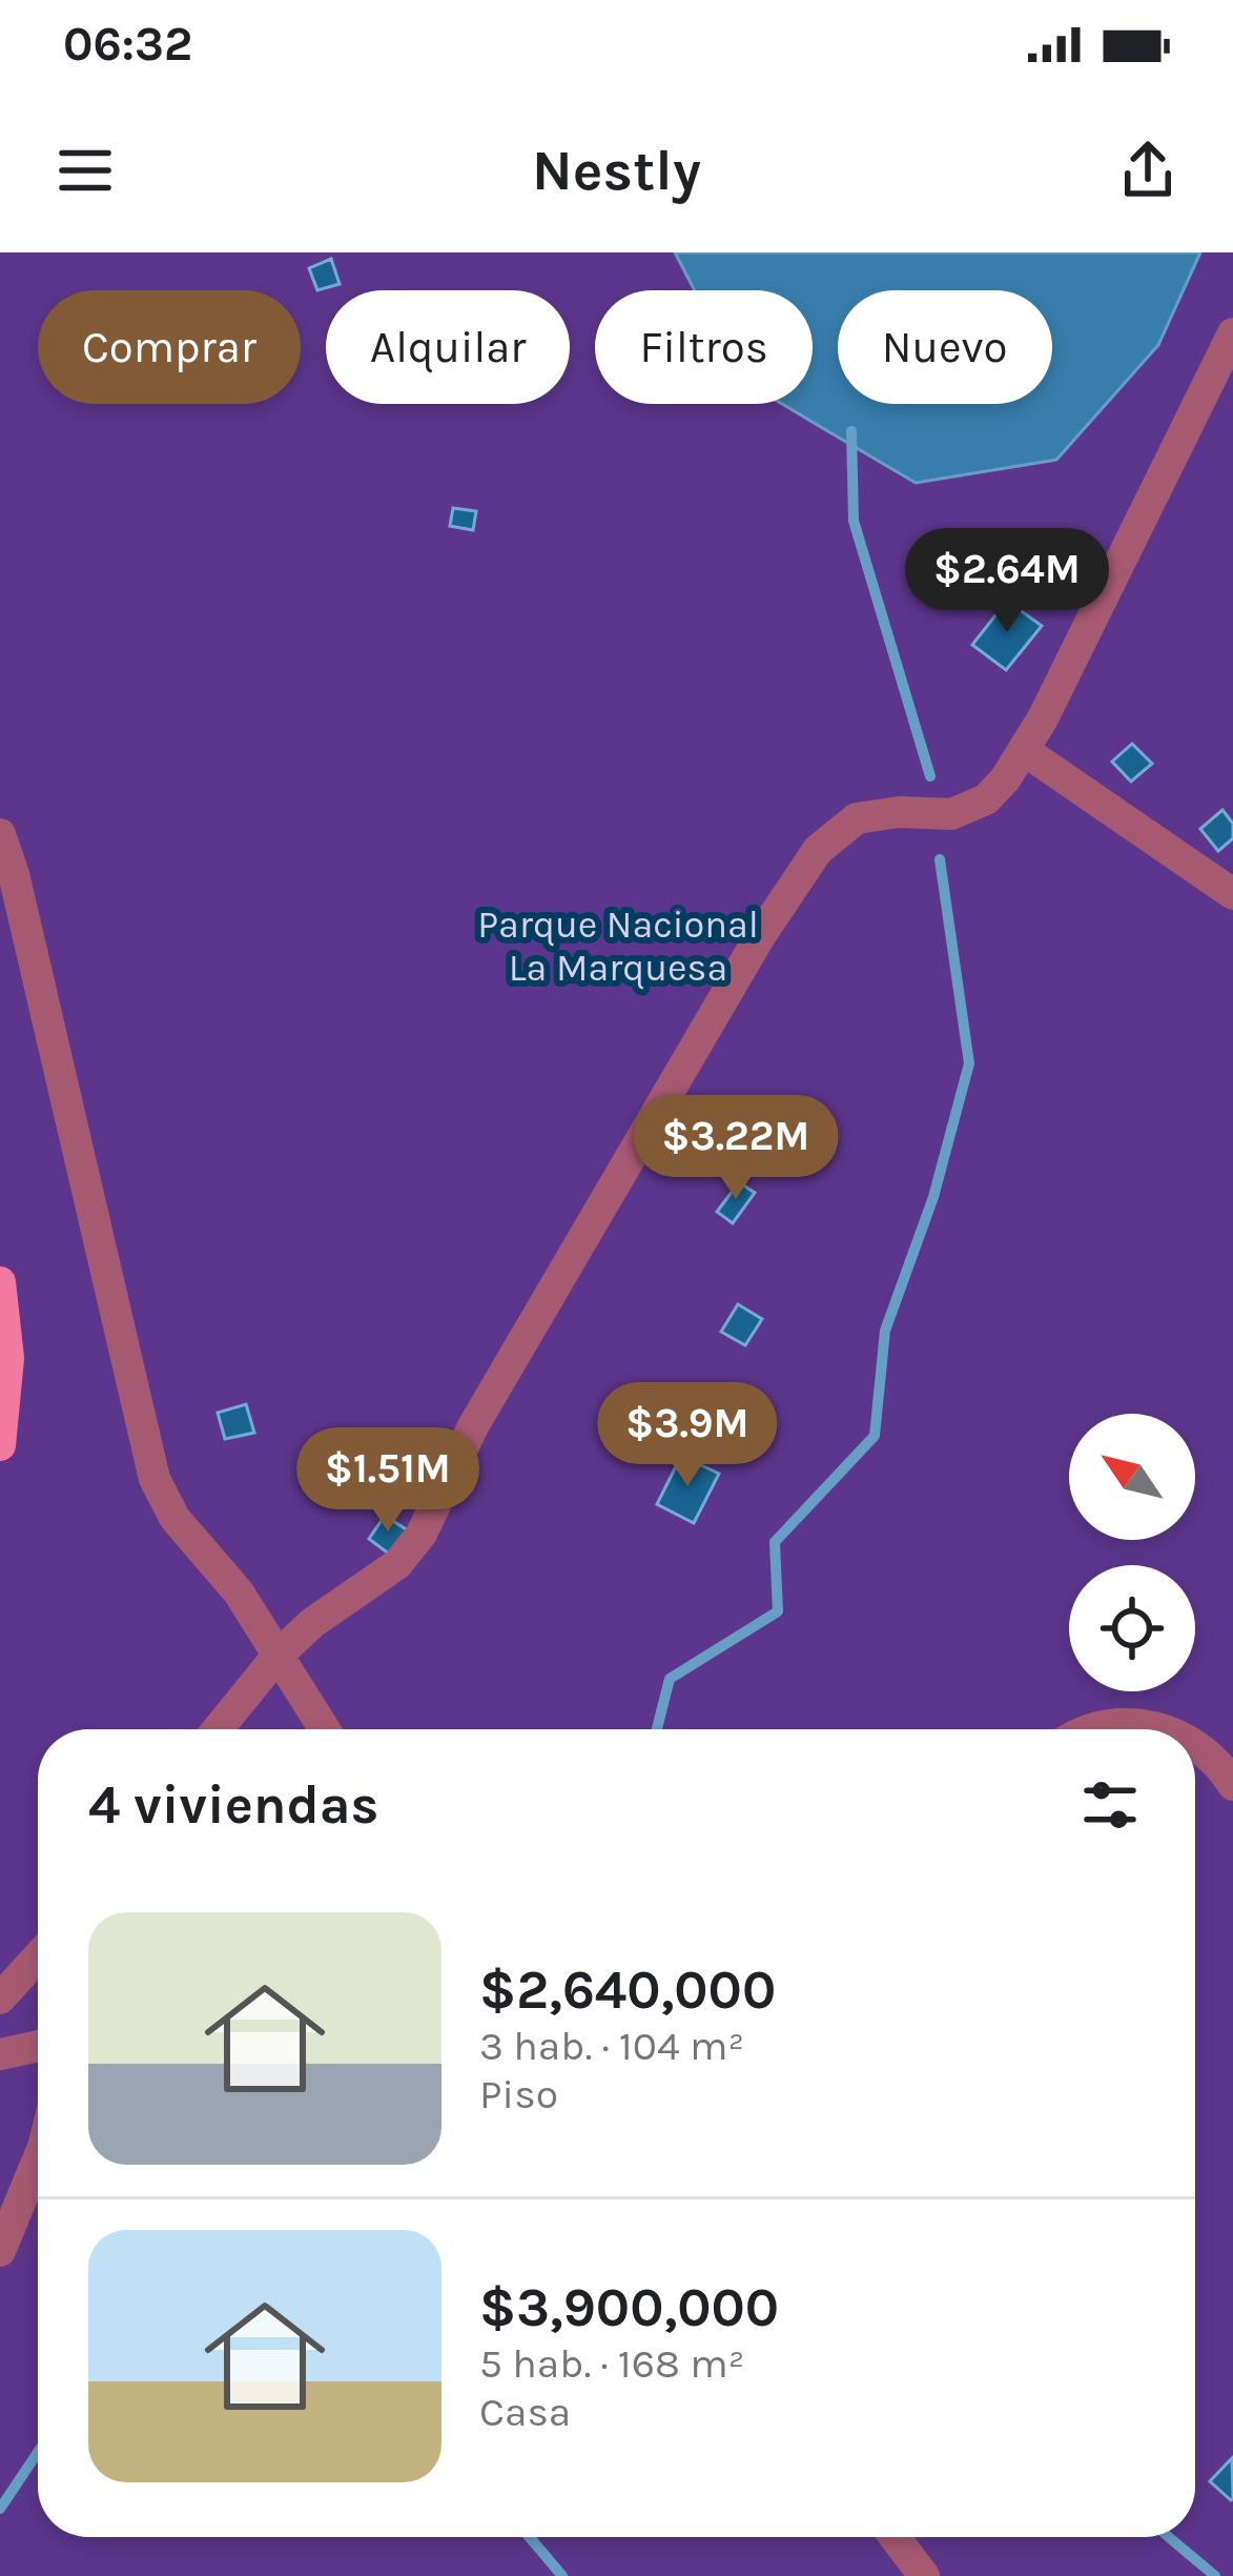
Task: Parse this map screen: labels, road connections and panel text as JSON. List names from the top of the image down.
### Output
{
  "parks": ["Parque Nacional La Marquesa"],
  "north": "top left",
  "page": {
    "status": "06:32",
    "header": "Nestly",
    "chip": [
      "Comprar",
      "Alquilar",
      "Filtros",
      "Nuevo"
    ],
    "price": [
      "$2.64M",
      "$3.22M",
      "$3.9M",
      "$1.51M"
    ],
    "heading": "4 viviendas",
    "list": [
      {
        "name": "$2,640,000",
        "note": "3 hab. · 104 m² · Piso"
      },
      {
        "name": "$3,900,000",
        "note": "5 hab. · 168 m² · Casa"
      }
    ]
  }
}
